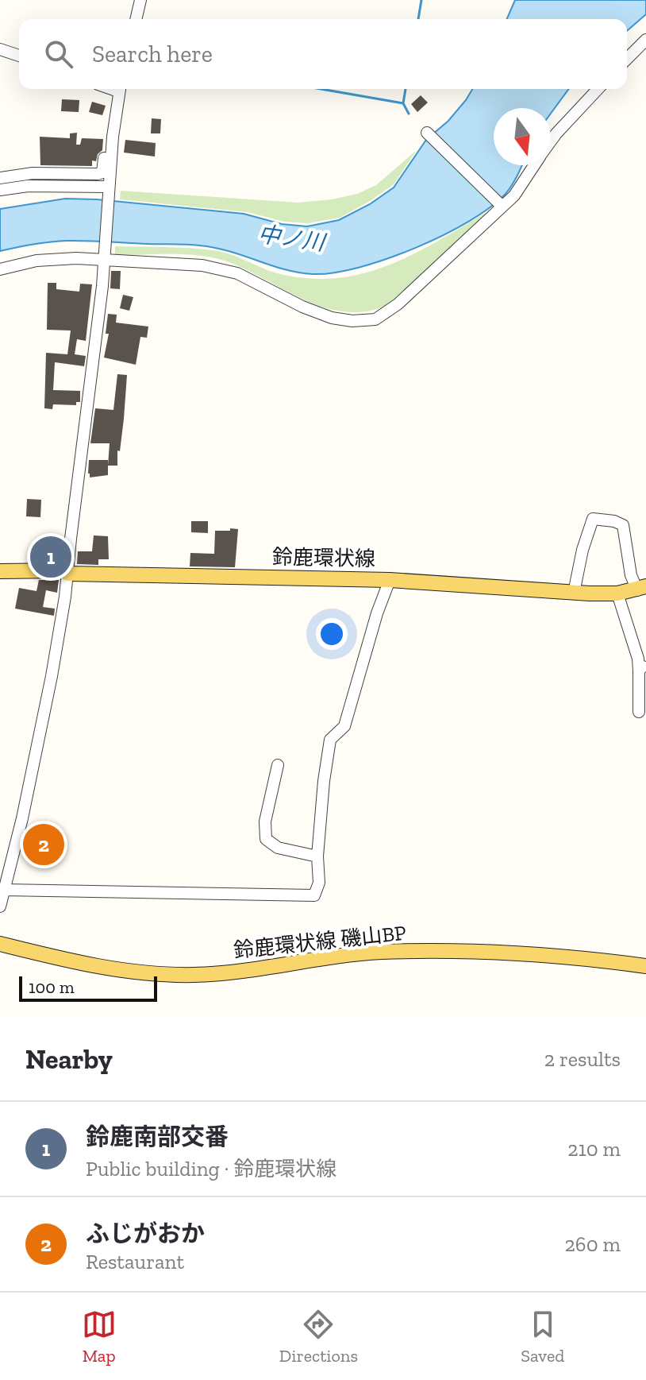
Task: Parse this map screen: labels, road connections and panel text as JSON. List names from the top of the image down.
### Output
{
  "streets": {
    "main road": ["鈴鹿環状線", "鈴鹿環状線 磯山BP"]
  },
  "water": ["中ノ川"],
  "scale_bar": "100 m",
  "north": "bottom",
  "page": {
    "search": "Search here",
    "pins": ["1", "2"],
    "scale": "100 m",
    "heading": ["Nearby", "2 results"],
    "list": [
      {
        "mark": "1",
        "name": "鈴鹿南部交番",
        "note": "Public building · 鈴鹿環状線",
        "value": "210 m"
      },
      {
        "mark": "2",
        "name": "ふじがおか",
        "note": "Restaurant",
        "value": "260 m"
      }
    ],
    "nav": ["Map", "Directions", "Saved"]
  }
}
